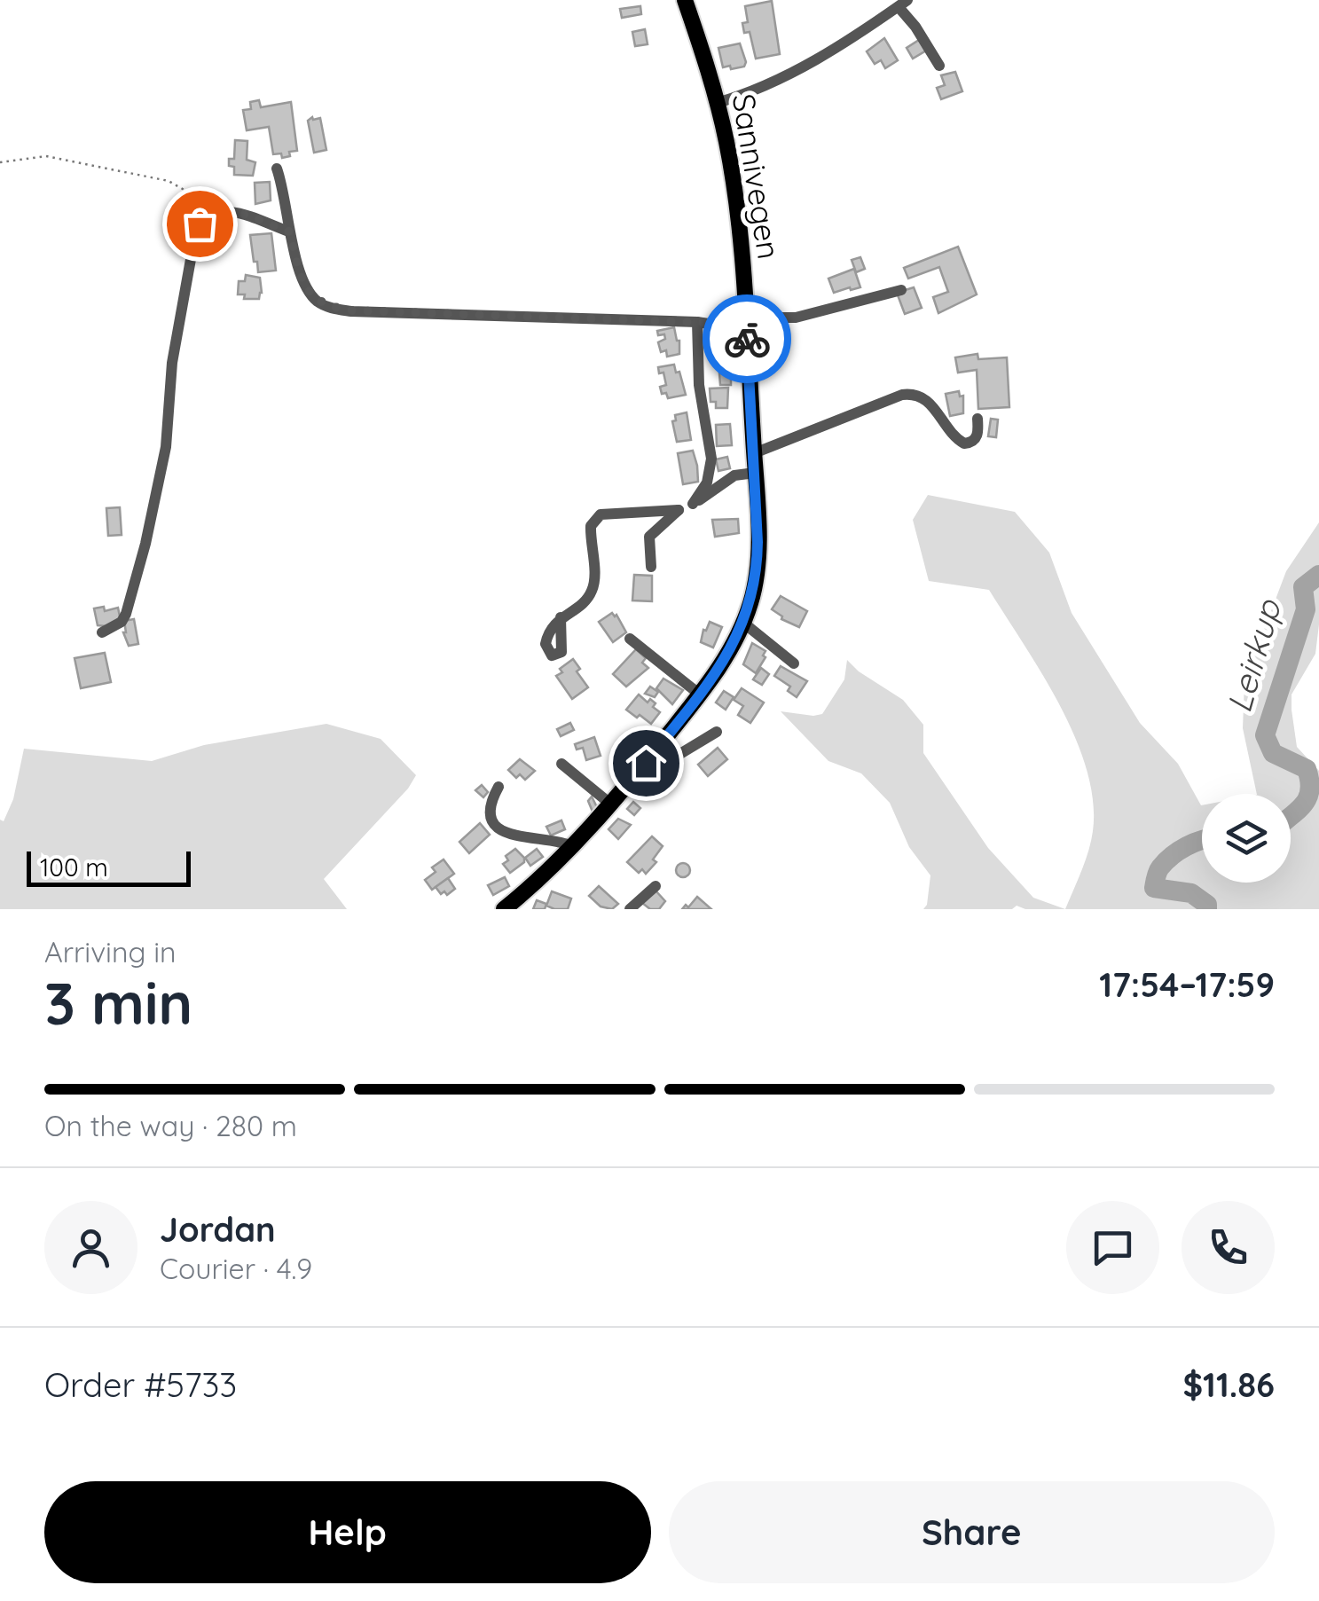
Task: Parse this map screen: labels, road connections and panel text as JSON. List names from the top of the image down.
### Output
{
  "streets": {
    "main road": ["Sannivegen"]
  },
  "water": ["Leirkup"],
  "scale_bar": "100 m",
  "page": {
    "scale": "100 m",
    "heading": ["3 min", "Arriving in", "17:54–17:59"],
    "panel": [
      "Jordan",
      "Courier · 4.9",
      "Order #5733",
      "$11.86"
    ],
    "bar": "On the way · 280 m",
    "buttons": ["Help", "Share"]
  }
}
